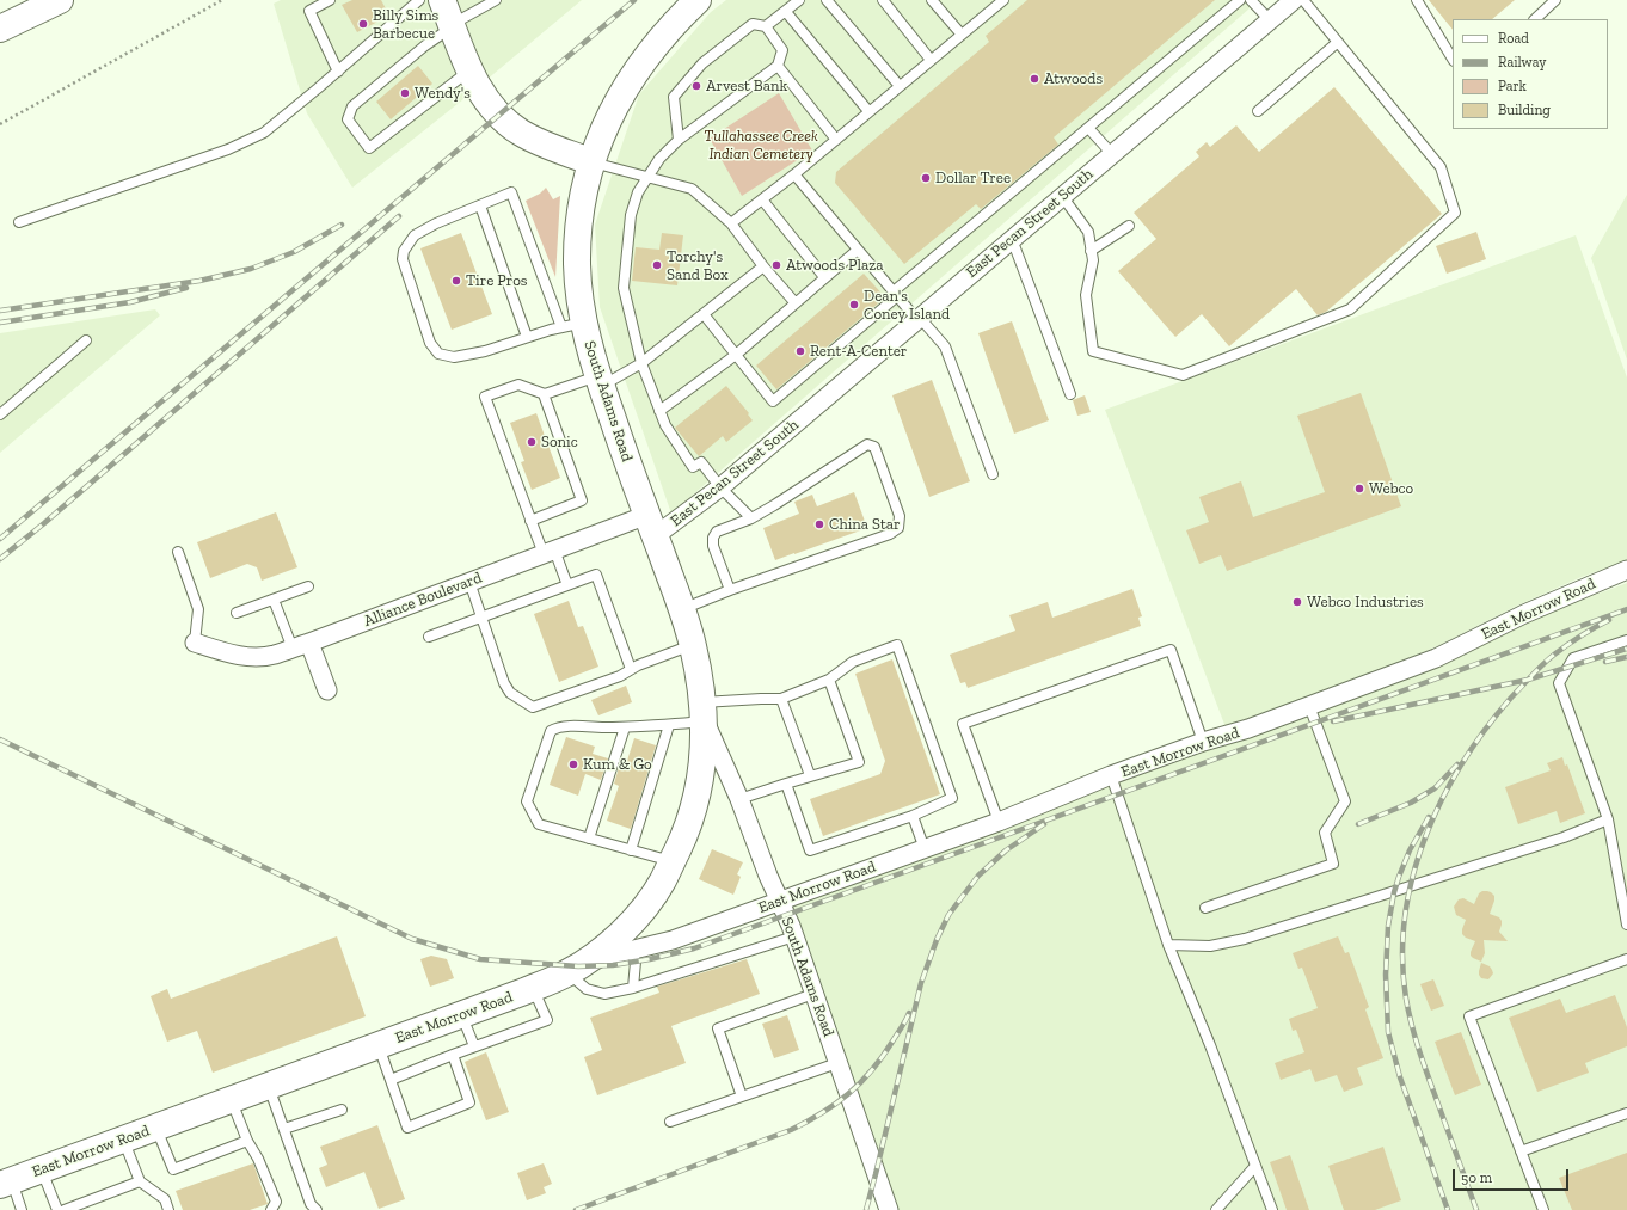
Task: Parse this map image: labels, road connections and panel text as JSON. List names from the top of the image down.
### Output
{
  "streets": {
    "main road": ["South Adams Road", "East Morrow Road"],
    "street": ["East Pecan Street South", "Alliance Boulevard"]
  },
  "crossings": [
    ["East Pecan Street South", "South Adams Road"],
    ["East Pecan Street South", "Alliance Boulevard"],
    ["South Adams Road", "Alliance Boulevard"],
    ["South Adams Road", "East Morrow Road"]
  ],
  "parks": ["Tullahassee Creek Indian Cemetery"],
  "places": [
    "Billy Sims Barbecue",
    "Atwoods",
    "Arvest Bank",
    "Wendy's",
    "Dollar Tree",
    "Torchy's Sand Box",
    "Atwoods Plaza",
    "Tire Pros",
    "Dean's Coney Island",
    "Rent-A-Center",
    "Sonic",
    "Webco",
    "China Star",
    "Webco Industries",
    "Kum & Go"
  ],
  "legend": [
    "Road",
    "Railway",
    "Park",
    "Building"
  ],
  "scale_bar": "50 m"
}
